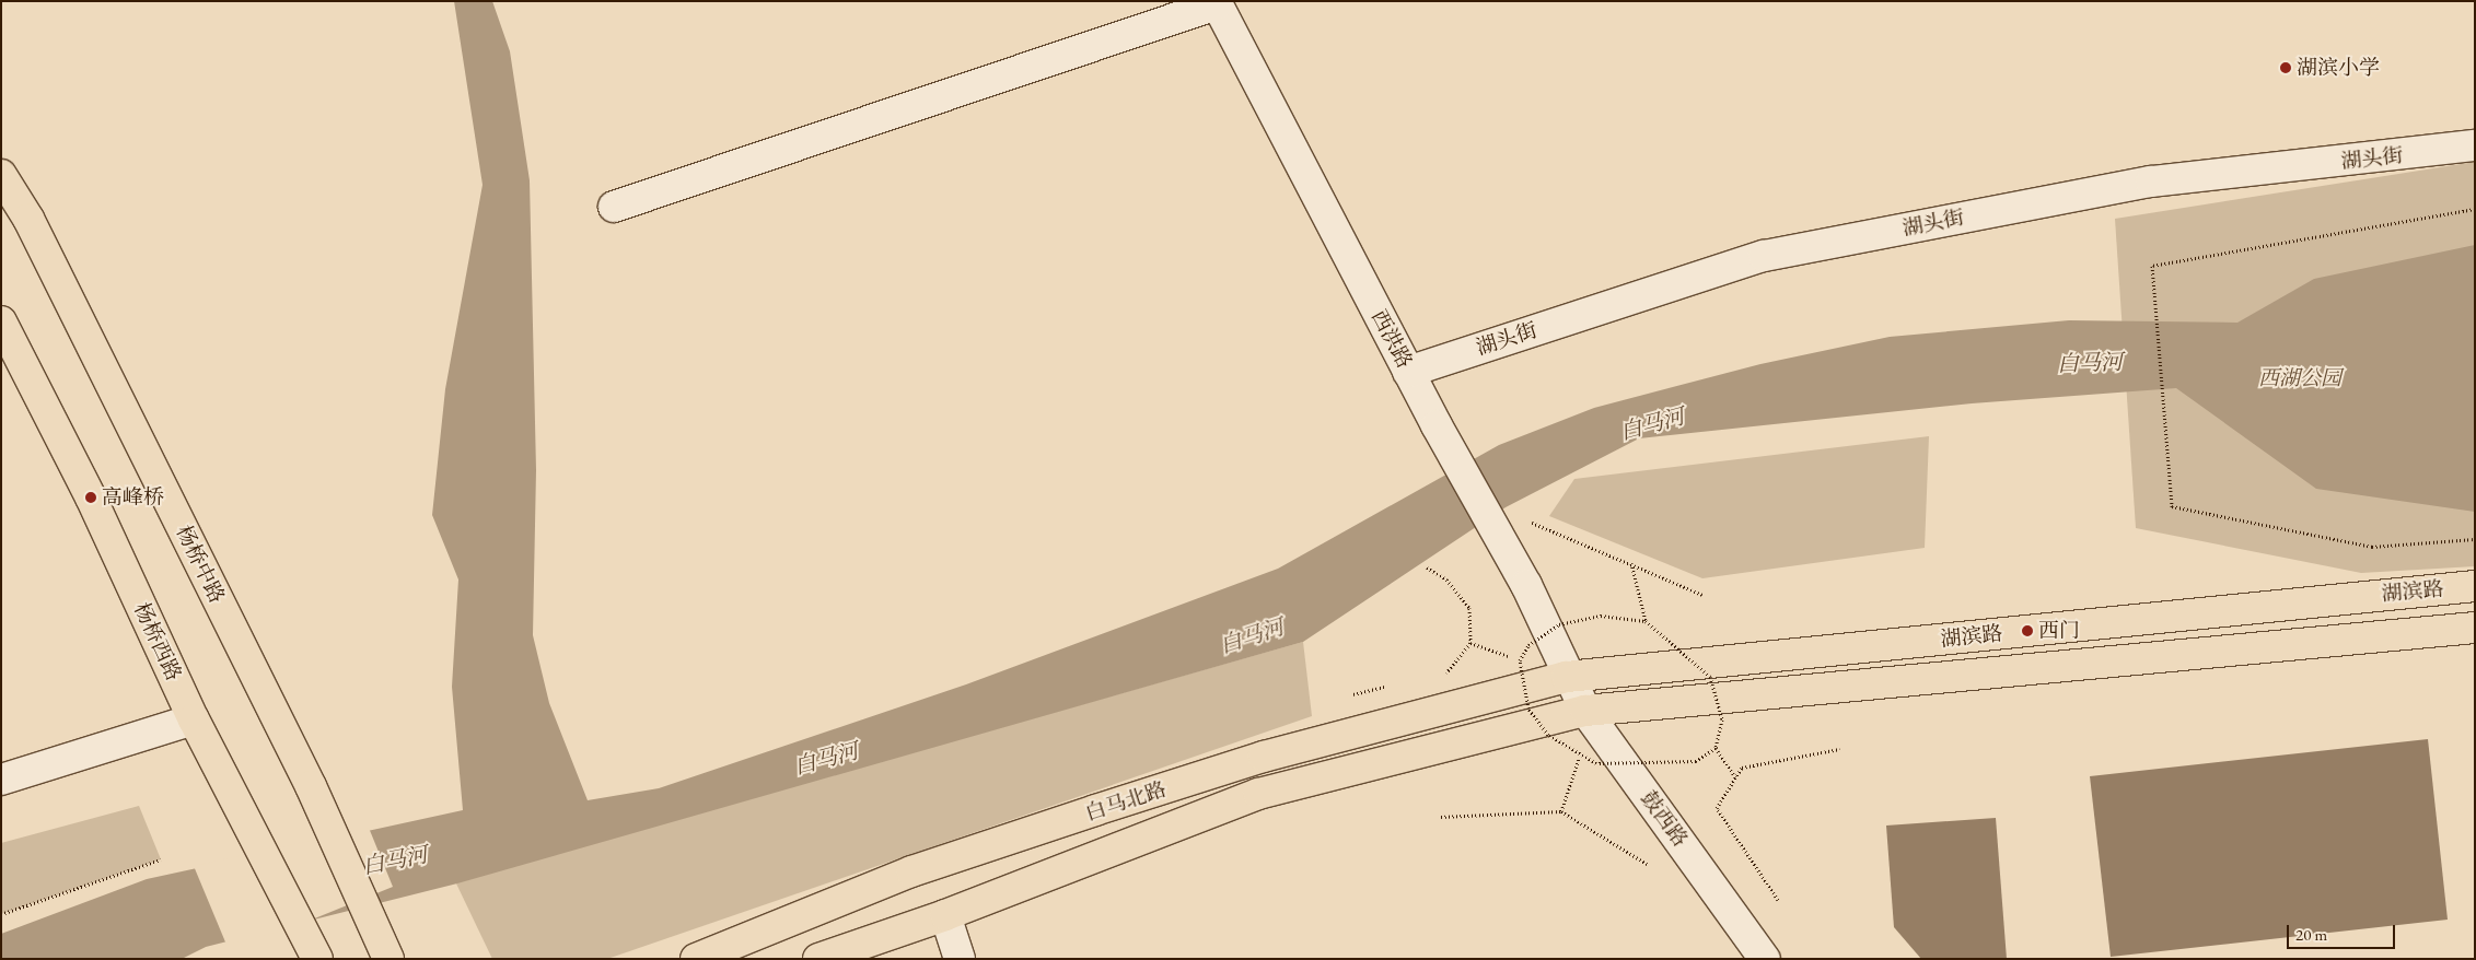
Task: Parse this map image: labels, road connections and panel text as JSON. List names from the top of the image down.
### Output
{
  "streets": {
    "main road": [
      "杨桥中路",
      "湖滨路",
      "杨桥西路",
      "白马北路"
    ],
    "street": ["湖头街", "西洪路", "鼓西路"]
  },
  "crossings": [
    ["湖头街", "西洪路"],
    ["西洪路", "湖滨路"],
    ["西洪路", "白马北路"],
    ["西洪路", "鼓西路"],
    ["湖滨路", "白马北路"],
    ["湖滨路", "鼓西路"],
    ["白马北路", "鼓西路"]
  ],
  "water": ["白马河"],
  "parks": ["西湖公园"],
  "places": ["湖滨小学", "高峰桥", "西门"],
  "scale_bar": "20 m"
}
